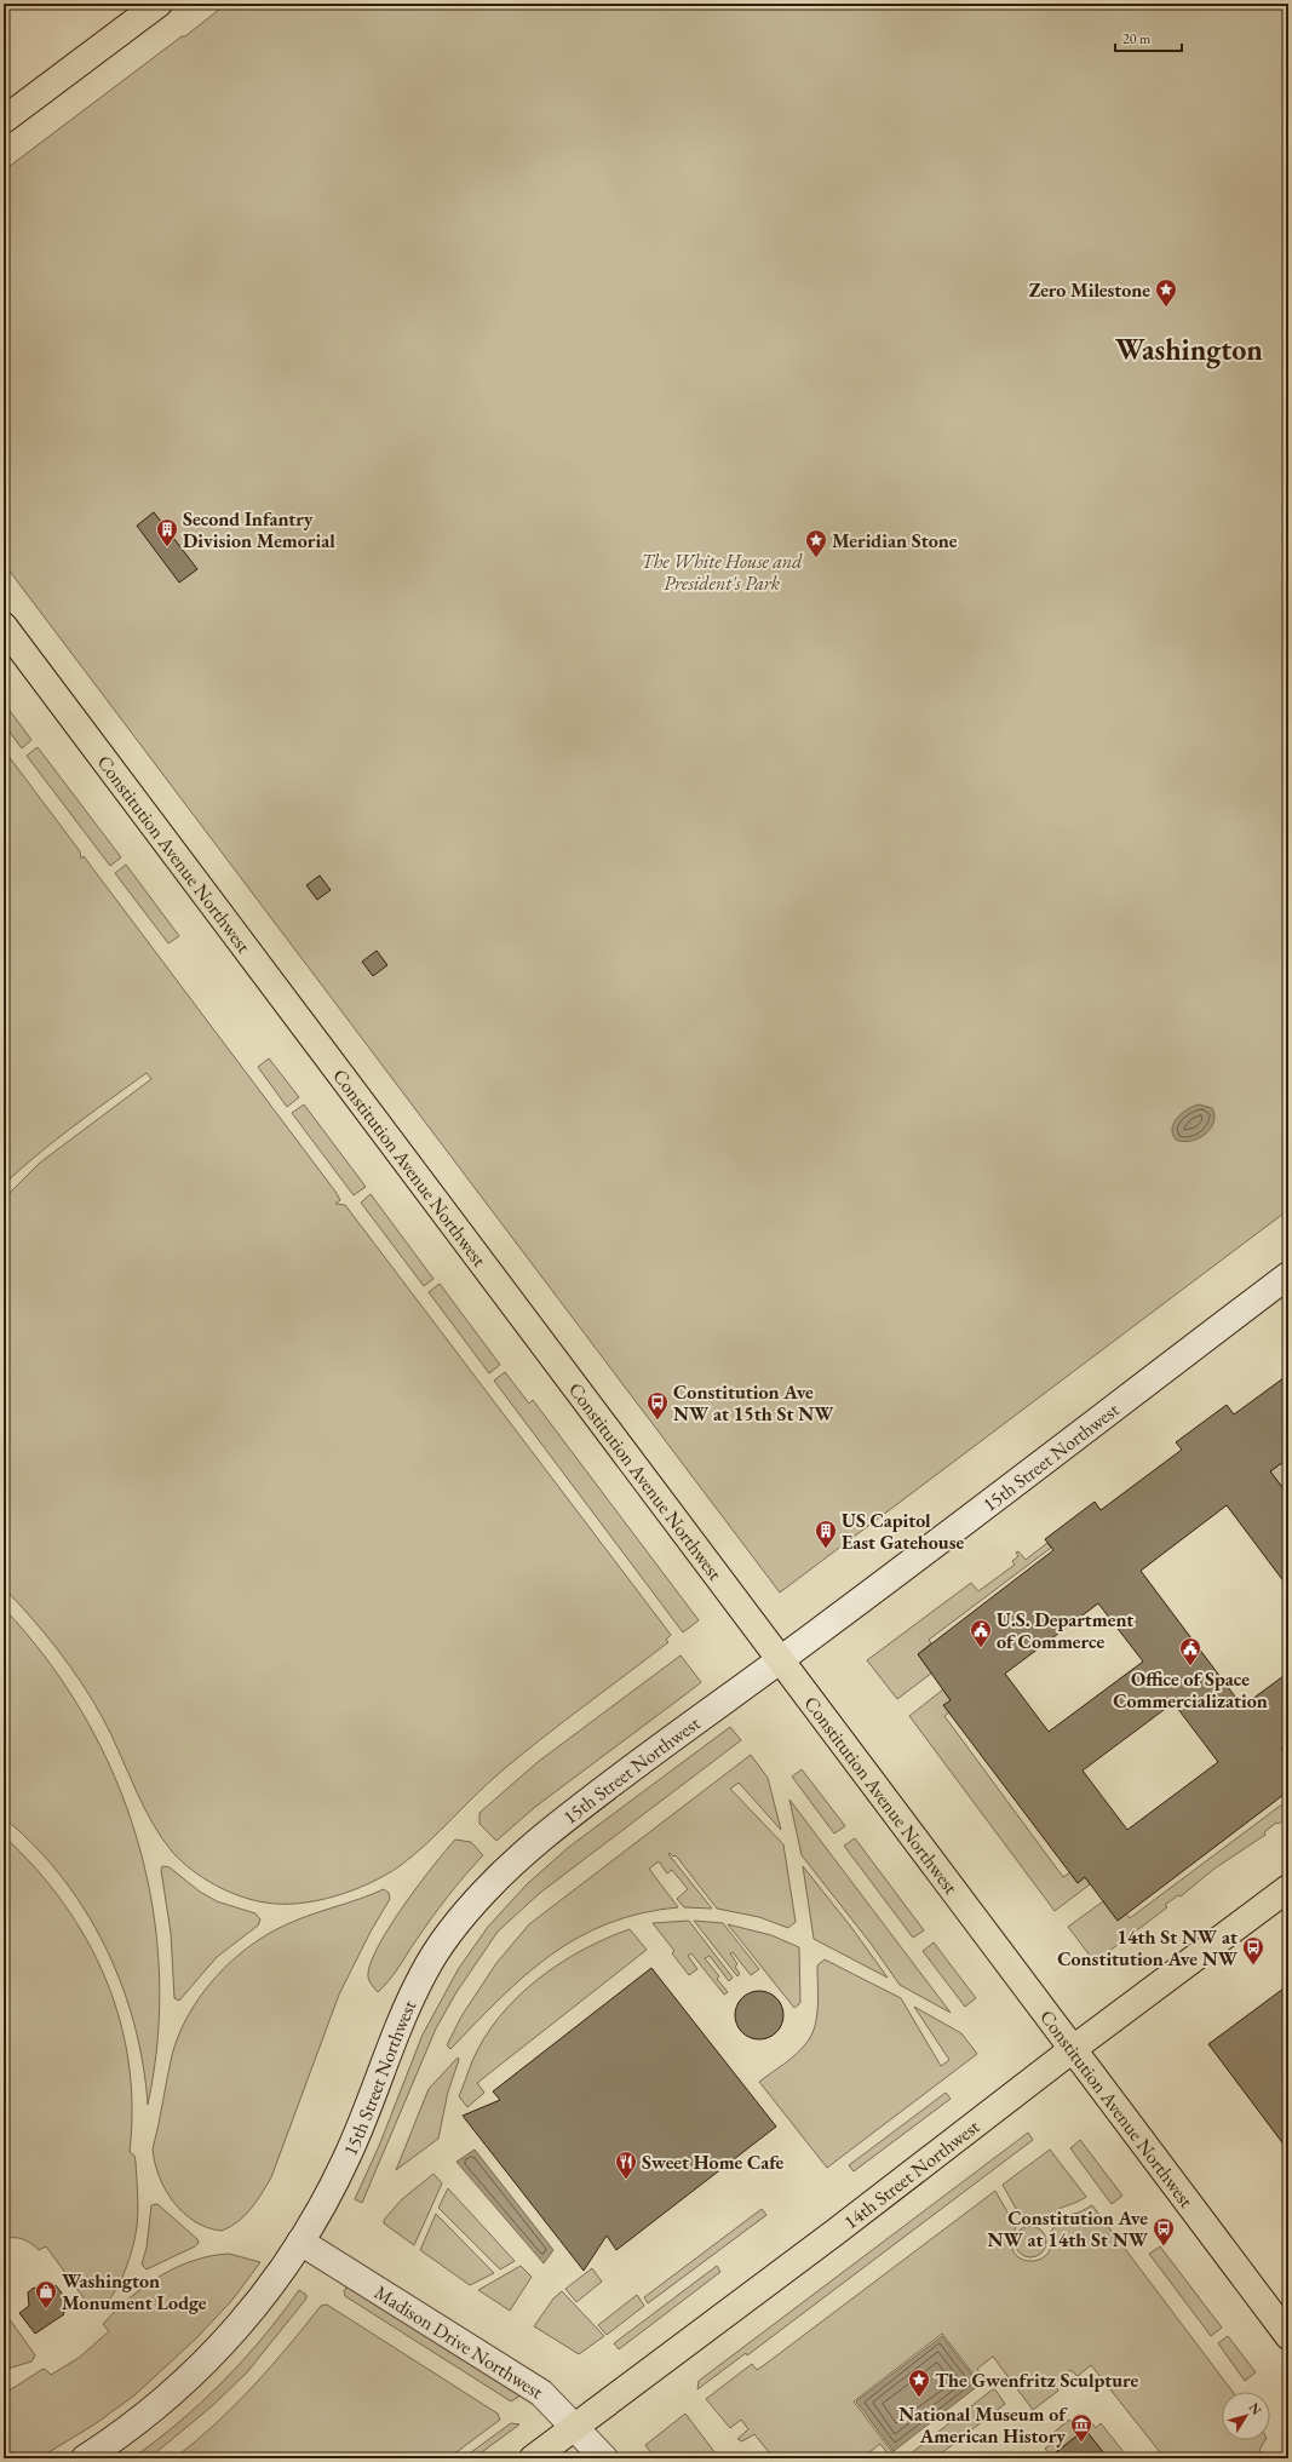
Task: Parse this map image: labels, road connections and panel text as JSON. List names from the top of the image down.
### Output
{
  "streets": {
    "main road": [
      "Constitution Avenue Northwest",
      "15th Street Northwest",
      "14th Street Northwest",
      "Madison Drive Northwest"
    ]
  },
  "crossings": [
    ["Constitution Avenue Northwest", "15th Street Northwest"],
    ["Constitution Avenue Northwest", "14th Street Northwest"],
    ["15th Street Northwest", "Madison Drive Northwest"],
    ["14th Street Northwest", "Madison Drive Northwest"]
  ],
  "districts": ["Washington"],
  "parks": ["The White House and President's Park"],
  "places": {
    "place": ["Zero Milestone", "Meridian Stone", "The Gwenfritz Sculpture"],
    "building": ["Second Infantry Division Memorial", "US Capitol East Gatehouse"],
    "bus stop": ["Constitution Ave NW at 15th St NW", "14th St NW at Constitution Ave NW", "Constitution Ave NW at 14th St NW"],
    "public building": ["U.S. Department of Commerce", "Office of Space Commercialization"],
    "restaurant": ["Sweet Home Cafe"],
    "shop": ["Washington Monument Lodge"],
    "museum": ["National Museum of American History"]
  },
  "scale_bar": "20 m",
  "north": "top right"
}
